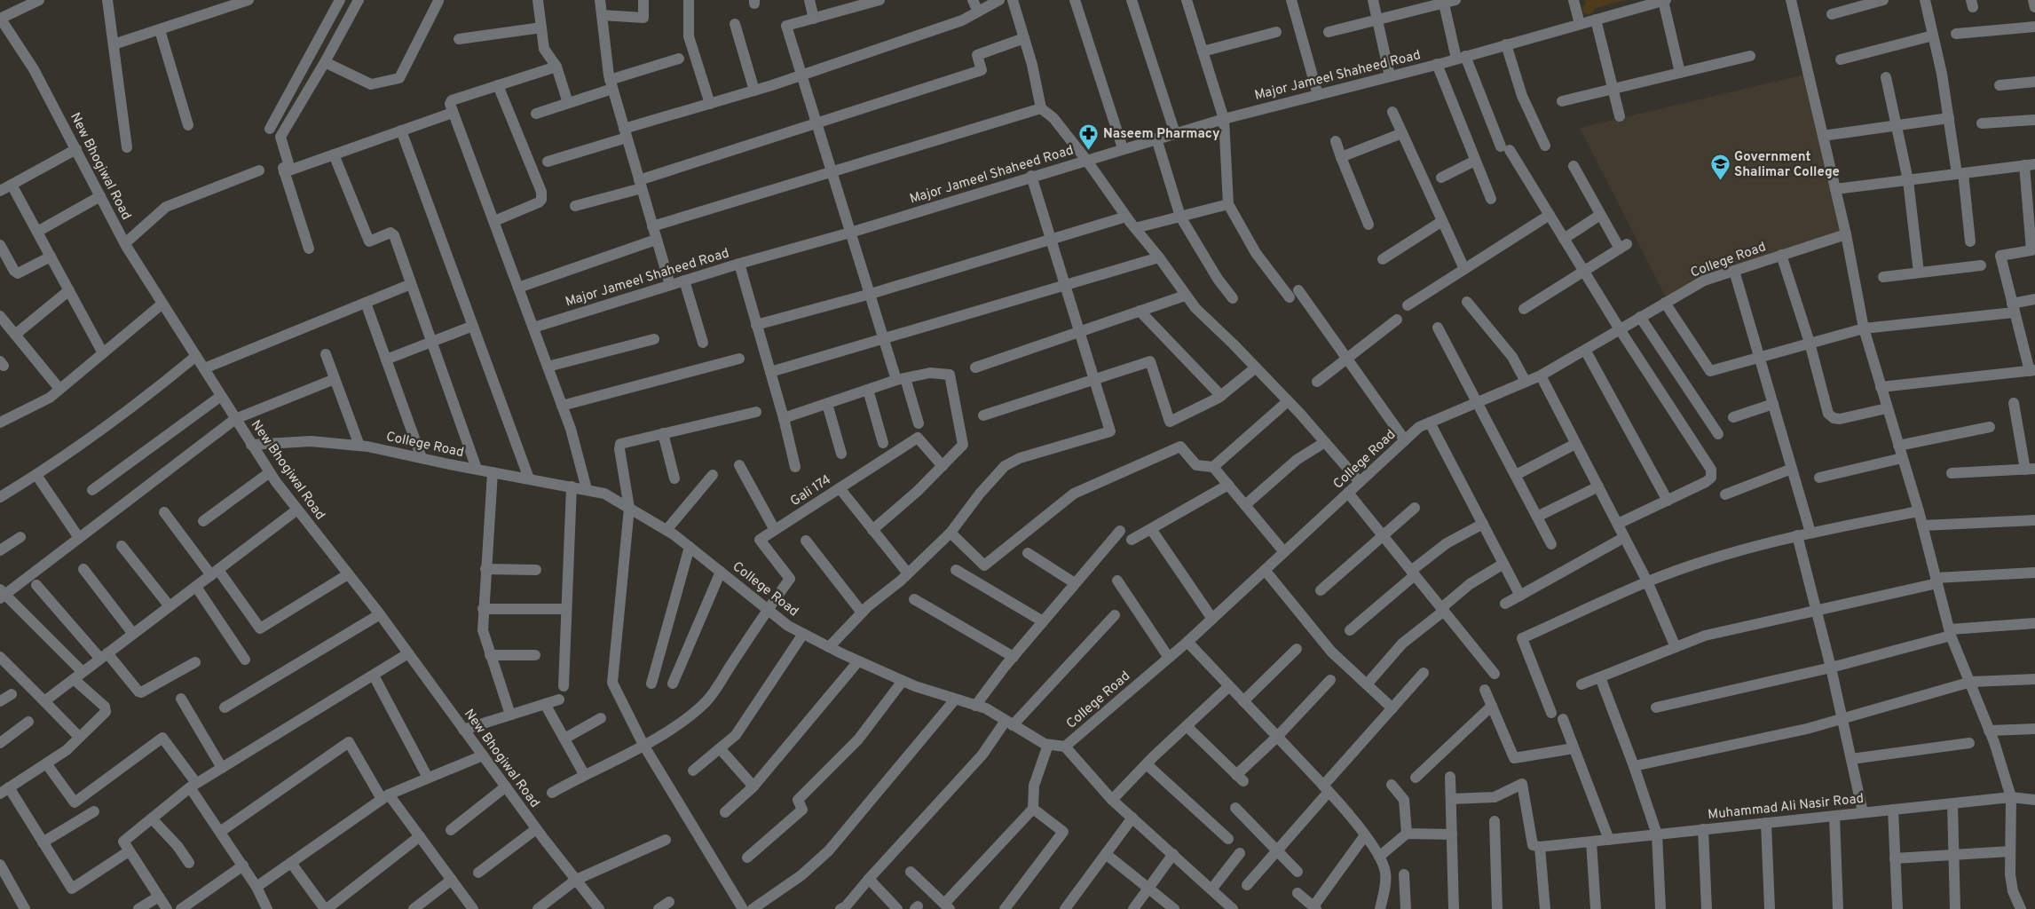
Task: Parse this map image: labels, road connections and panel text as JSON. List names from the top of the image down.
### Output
{
  "streets": {
    "street": [
      "Major Jameel Shaheed Road",
      "New Bhogiwal Road",
      "College Road",
      "Gali 174",
      "Muhammad Ali Nasir Road"
    ]
  },
  "crossings": [
    ["New Bhogiwal Road", "College Road"],
    ["College Road", "Gali 174"]
  ],
  "places": {
    "pharmacy": ["Naseem Pharmacy"],
    "school or university": ["Government Shalimar College"]
  }
}
